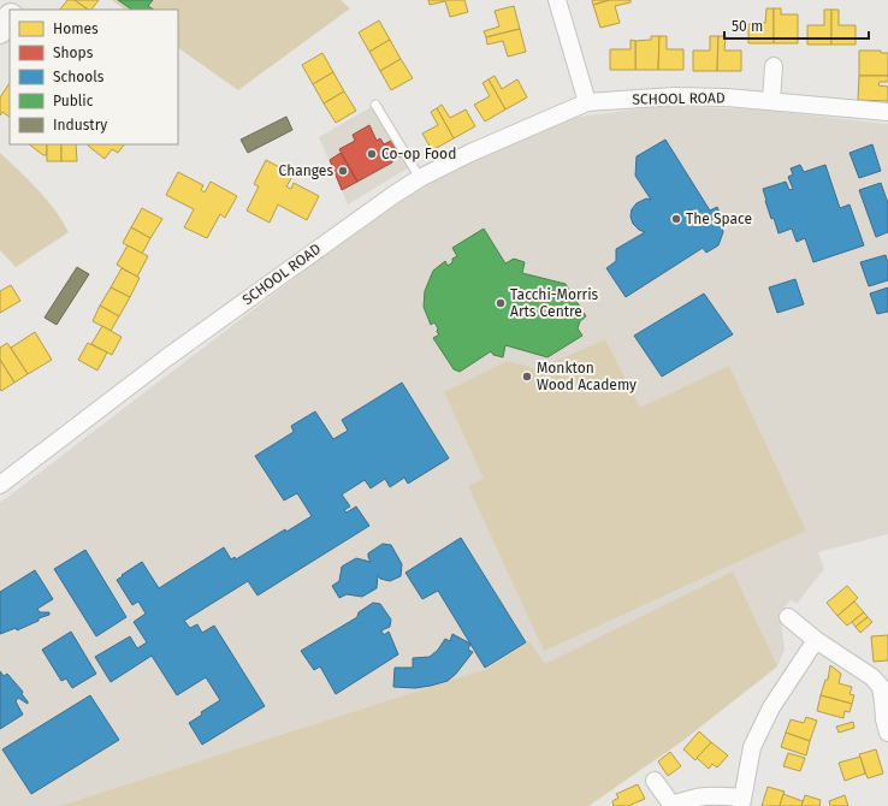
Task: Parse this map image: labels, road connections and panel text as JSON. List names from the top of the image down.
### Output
{
  "streets": {
    "street": ["SCHOOL ROAD"]
  },
  "places": [
    "Co-op Food",
    "Changes",
    "The Space",
    "Tacchi-Morris Arts Centre",
    "Monkton Wood Academy"
  ],
  "legend": [
    "Homes",
    "Shops",
    "Schools",
    "Public",
    "Industry"
  ],
  "scale_bar": "50 m"
}
